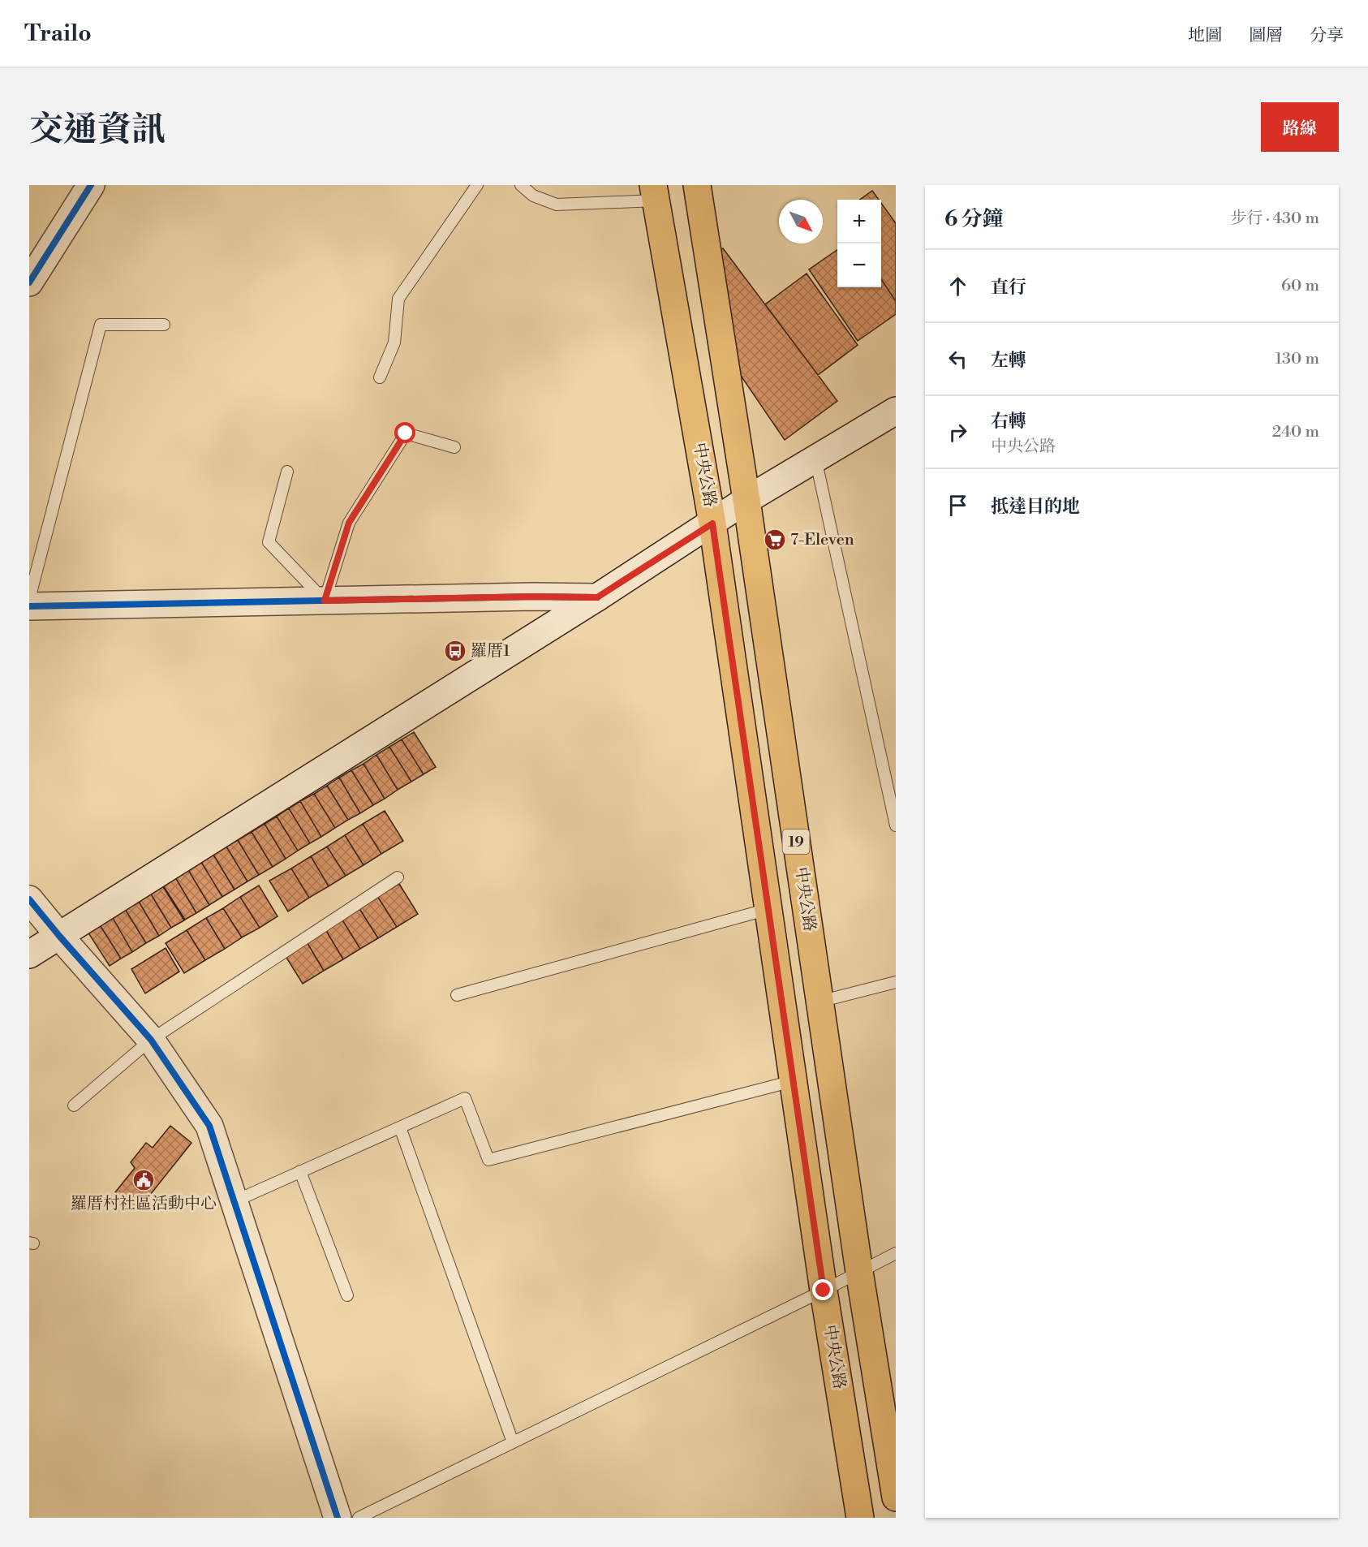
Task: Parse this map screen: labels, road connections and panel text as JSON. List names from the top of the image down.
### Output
{
  "streets": {
    "main road": ["中央公路", "19"]
  },
  "places": {
    "supermarket": ["7-Eleven"],
    "bus stop": ["羅厝1"],
    "public building": ["羅厝村社區活動中心"]
  },
  "north": "bottom right",
  "page": {
    "header": "Trailo",
    "nav": ["地圖", "圖層", "分享"],
    "title": "交通資訊",
    "buttons": "路線",
    "heading": ["6 分鐘", "步行 · 430 m"],
    "map_buttons": ["+", "−"],
    "list": [
      ["直行", "60 m"],
      ["左轉", "130 m"],
      ["右轉", "中央公路", "240 m"],
      "抵達目的地"
    ]
  }
}
